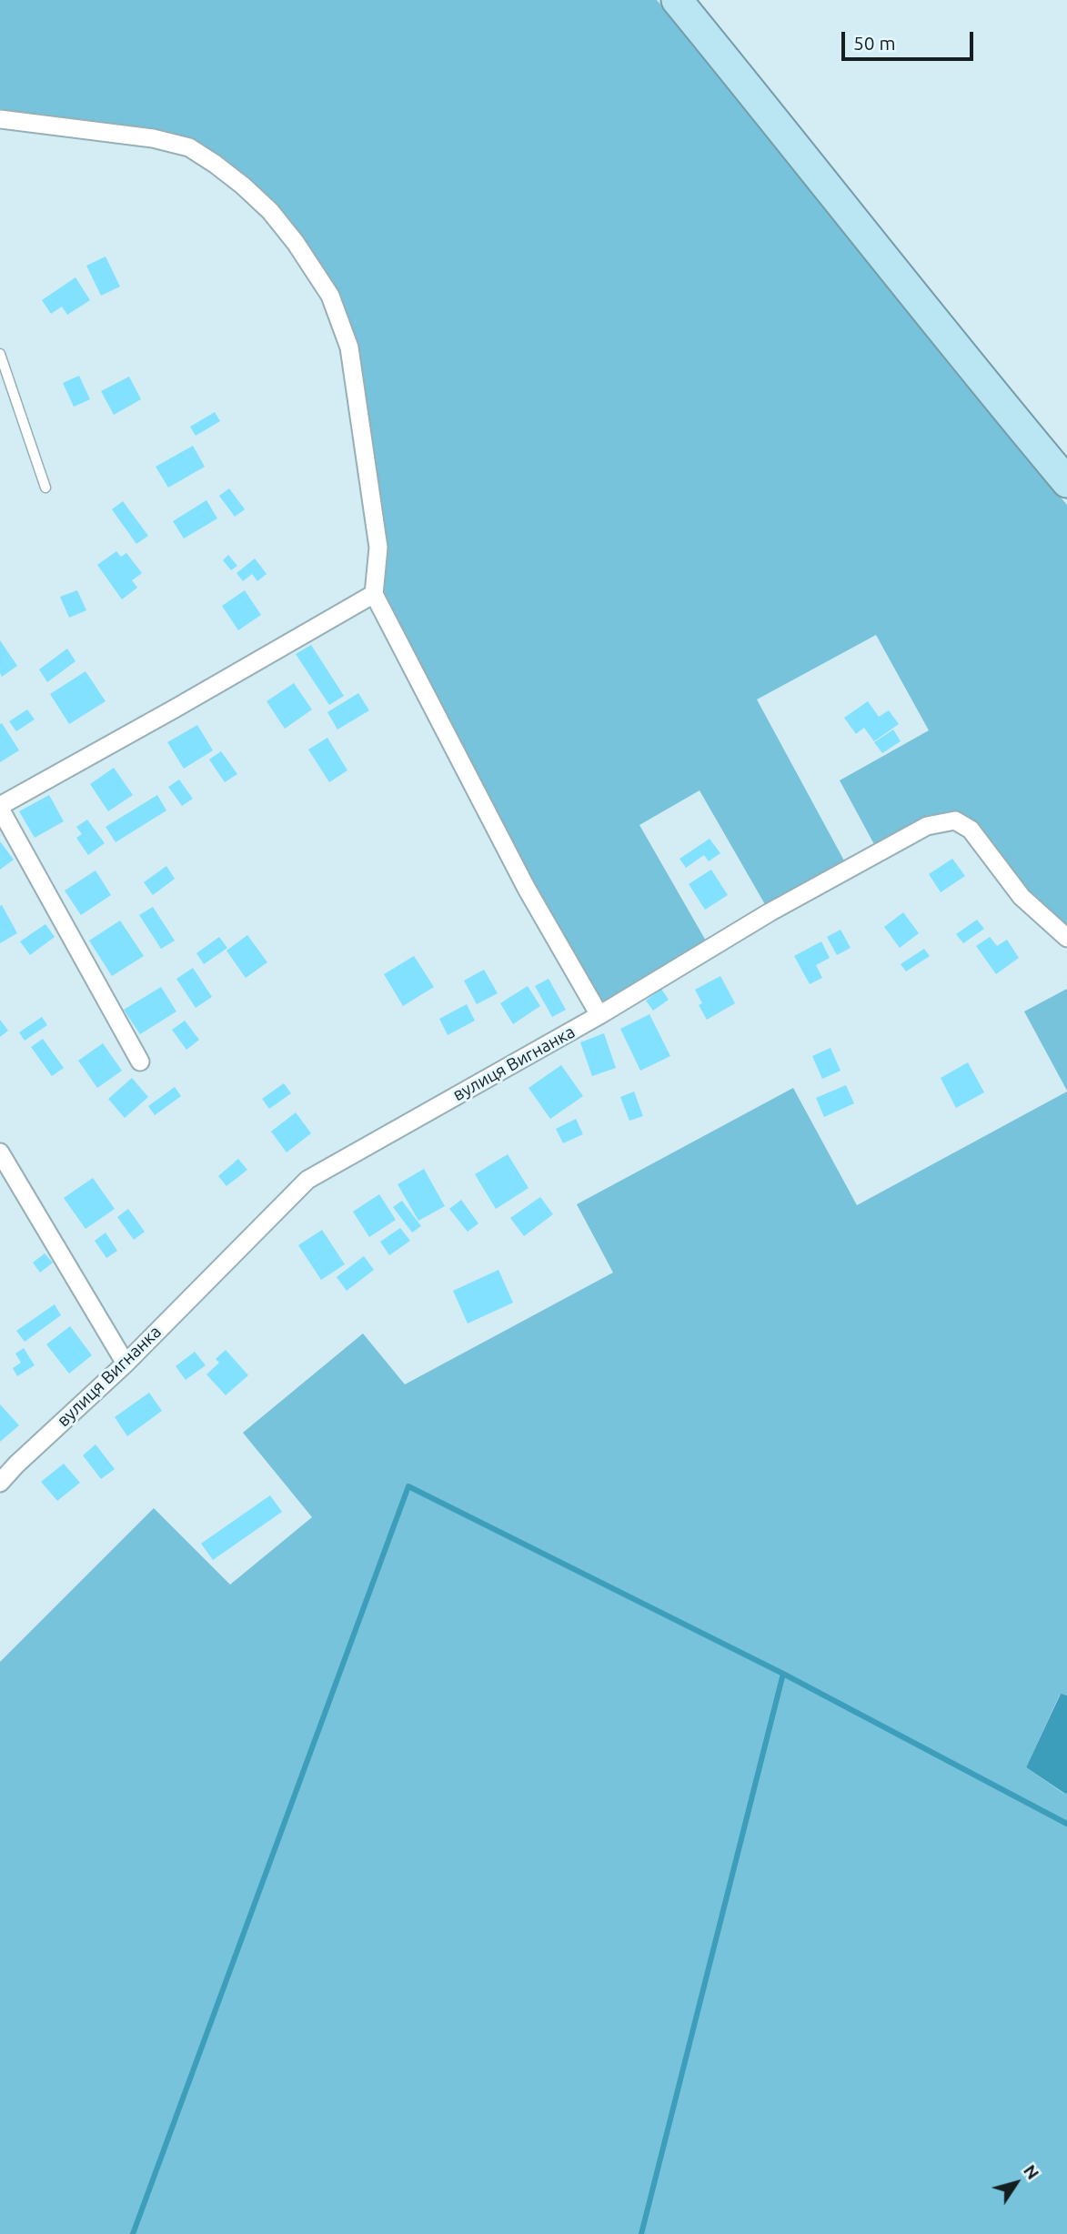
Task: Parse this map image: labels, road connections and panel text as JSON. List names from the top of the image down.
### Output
{
  "streets": {
    "street": ["вулиця Вигнанка"]
  },
  "scale_bar": "50 m",
  "north": "top right"
}
